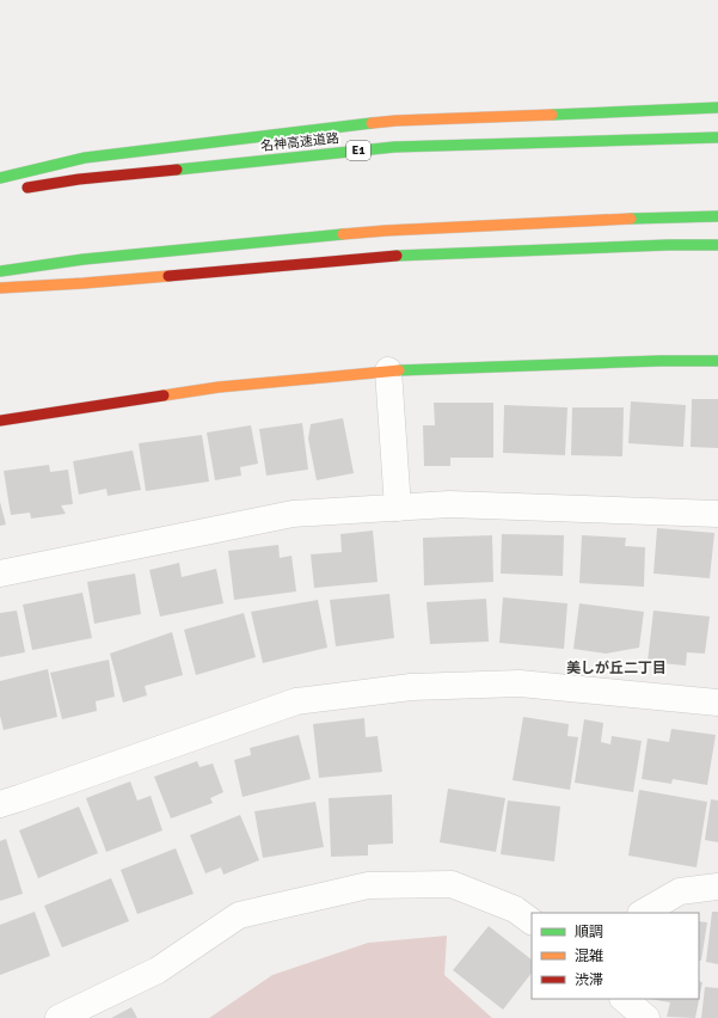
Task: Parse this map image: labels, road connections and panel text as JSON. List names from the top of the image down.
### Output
{
  "streets": {
    "main road": ["名神高速道路", "E1"]
  },
  "districts": ["美しが丘二丁目"],
  "legend": ["順調", "混雑", "渋滞"]
}
